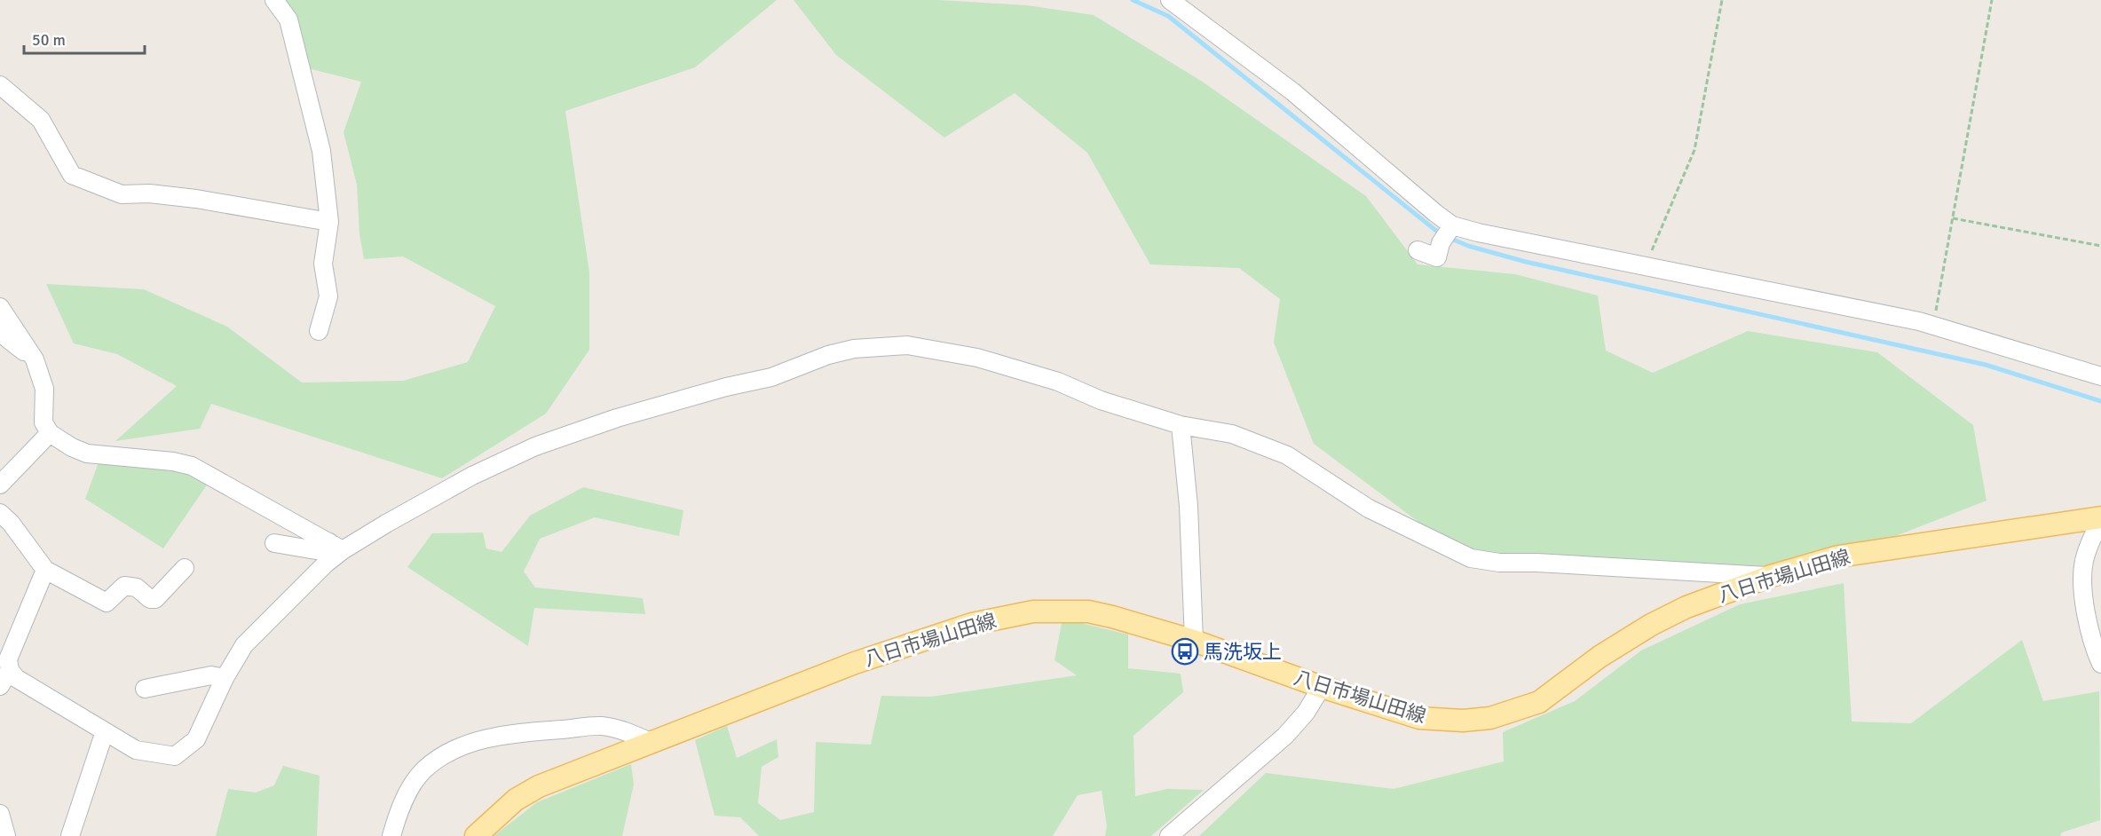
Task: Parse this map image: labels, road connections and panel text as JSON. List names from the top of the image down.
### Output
{
  "streets": {
    "main road": ["八日市場山田線"]
  },
  "places": {
    "bus stop": ["馬洗坂上"]
  },
  "scale_bar": "50 m"
}
